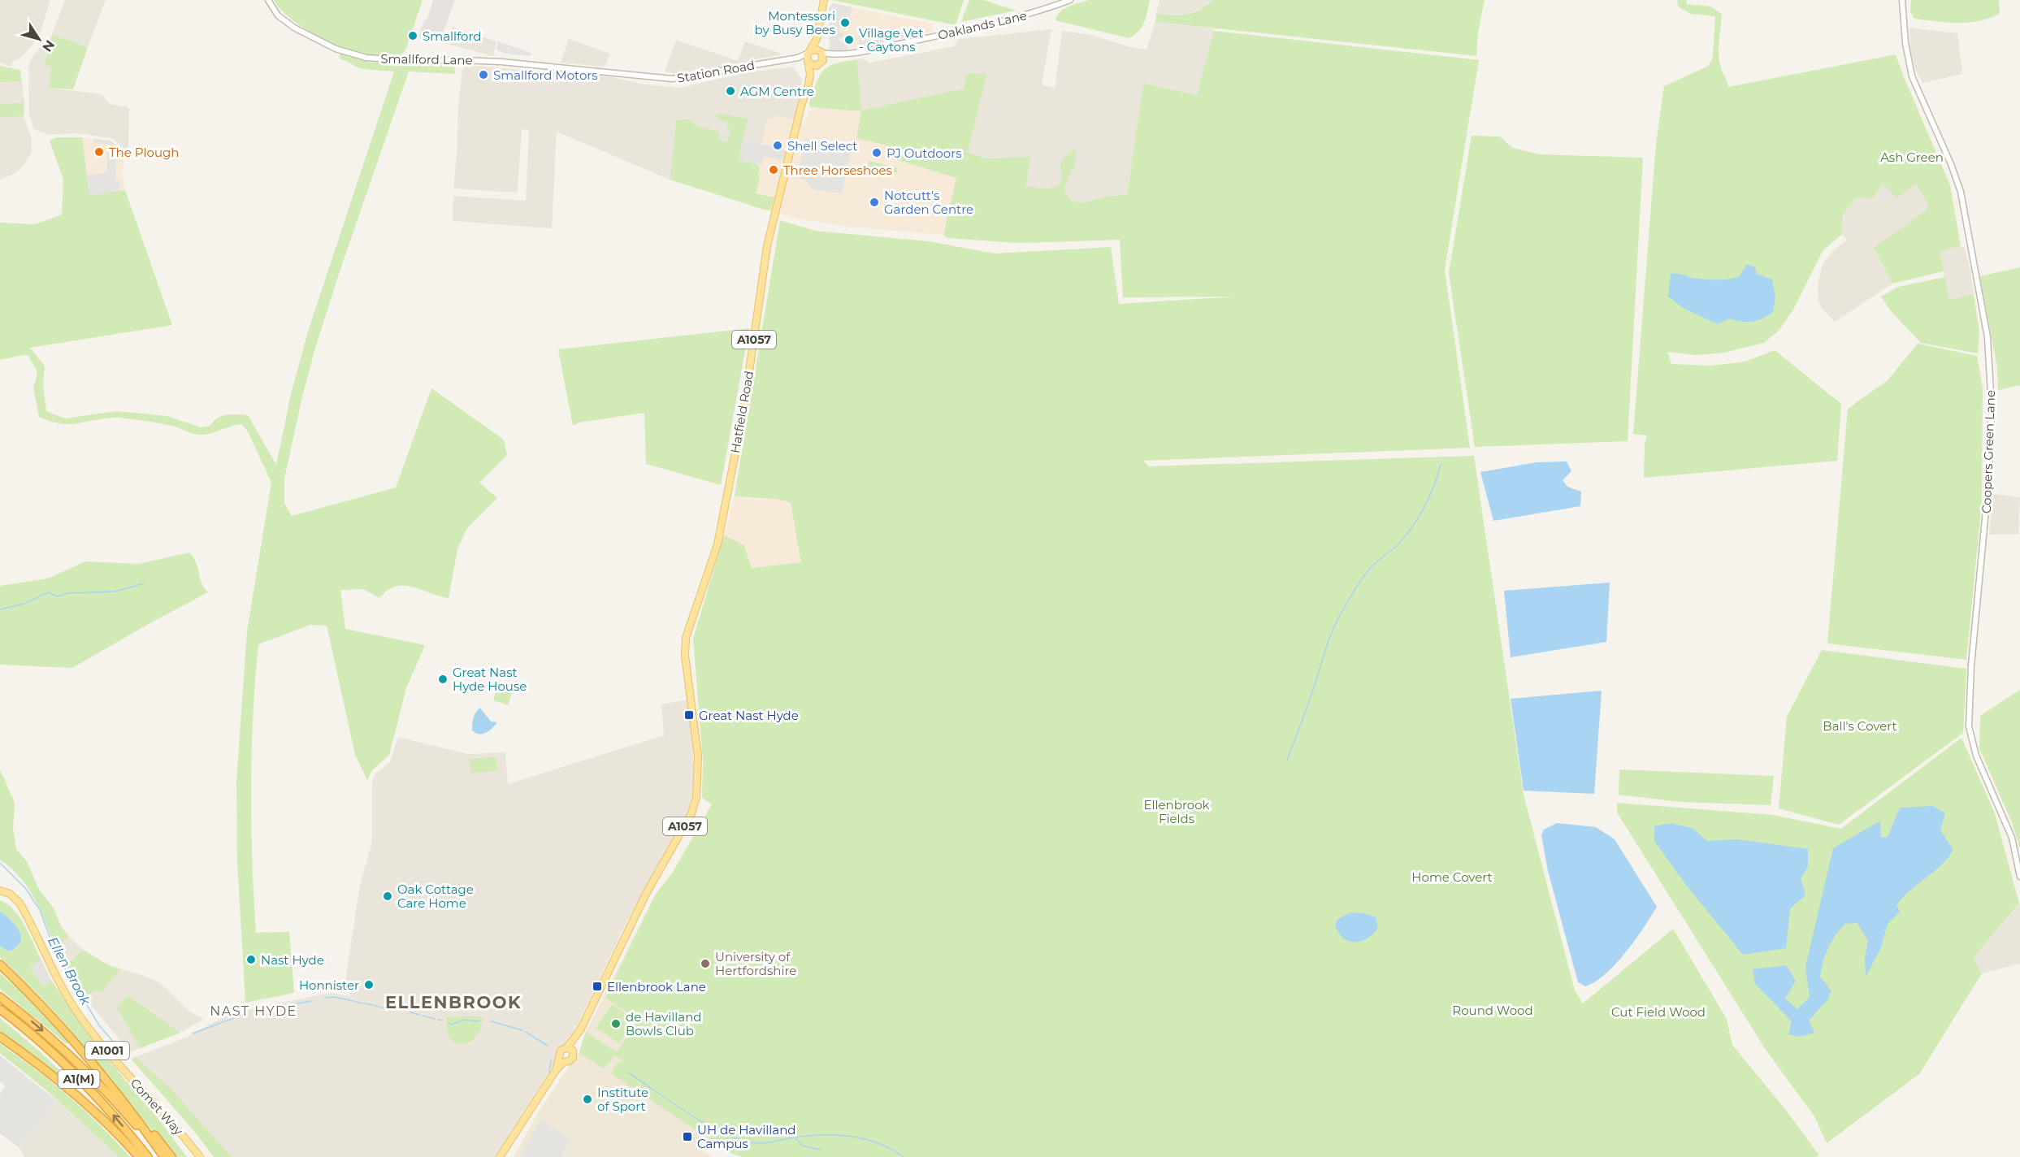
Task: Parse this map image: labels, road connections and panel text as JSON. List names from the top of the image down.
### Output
{
  "streets": {
    "highway": ["A1(M)"],
    "main road": [
      "A1057",
      "Hatfield Road",
      "A1001",
      "Comet Way"
    ],
    "street": [
      "Oaklands Lane",
      "Smallford Lane",
      "Station Road",
      "Coopers Green Lane"
    ]
  },
  "crossings": [
    ["Oaklands Lane", "Station Road"],
    ["Oaklands Lane", "Hatfield Road"],
    ["Smallford Lane", "Station Road"],
    ["Station Road", "Hatfield Road"],
    ["A1057", "Hatfield Road"]
  ],
  "districts": ["ELLENBROOK", "NAST HYDE"],
  "water": ["Ellen Brook"],
  "parks": [
    "Ash Green",
    "Ball's Covert",
    "Ellenbrook Fields",
    "Home Covert",
    "Round Wood",
    "Cut Field Wood"
  ],
  "places": {
    "other": [
      "Montessori by Busy Bees",
      "Smallford",
      "Village Vet - Caytons",
      "Smallford Motors",
      "AGM Centre",
      "Shell Select",
      "The Plough",
      "PJ Outdoors",
      "Three Horseshoes",
      "Notcutt's Garden Centre",
      "Great Nast Hyde House",
      "Oak Cottage Care Home",
      "Nast Hyde",
      "University of Hertfordshire",
      "Honnister",
      "de Havilland Bowls Club",
      "Institute of Sport"
    ],
    "transit": ["Great Nast Hyde", "Ellenbrook Lane", "UH de Havilland Campus"]
  },
  "north": "bottom right"
}
